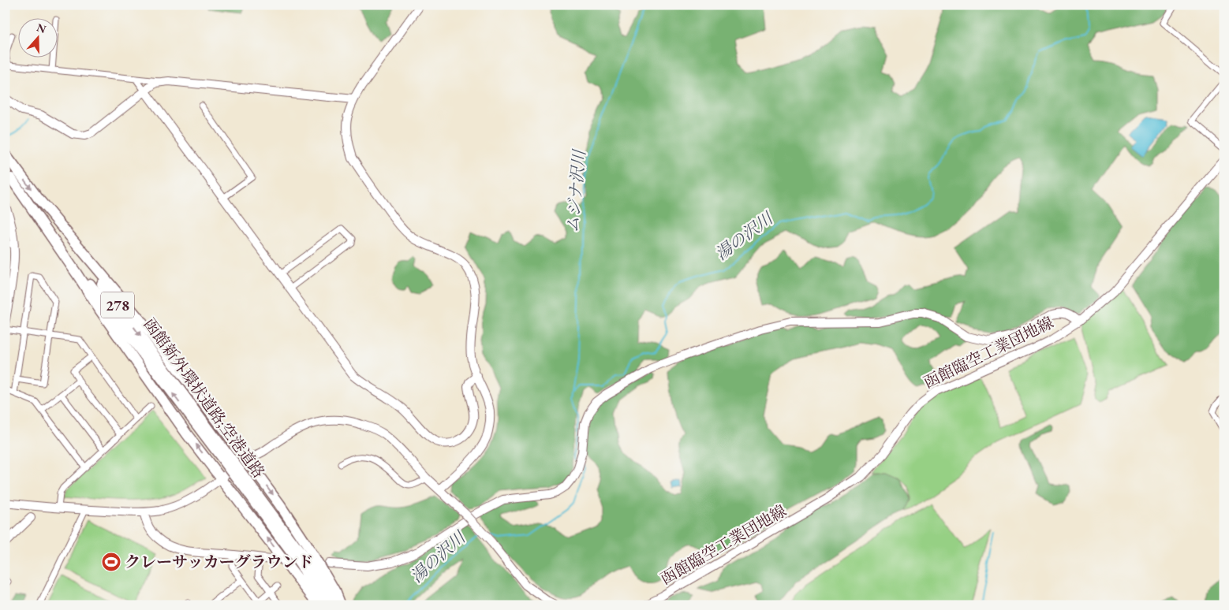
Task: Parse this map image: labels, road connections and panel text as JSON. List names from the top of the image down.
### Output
{
  "streets": {
    "highway": ["278", "函館新外環状道路;空港道路"],
    "street": ["函館臨空工業団地線"]
  },
  "water": ["ムジナ沢川", "湯の沢川"],
  "places": {
    "sports": ["クレーサッカーグラウンド"]
  },
  "north": "top"
}
